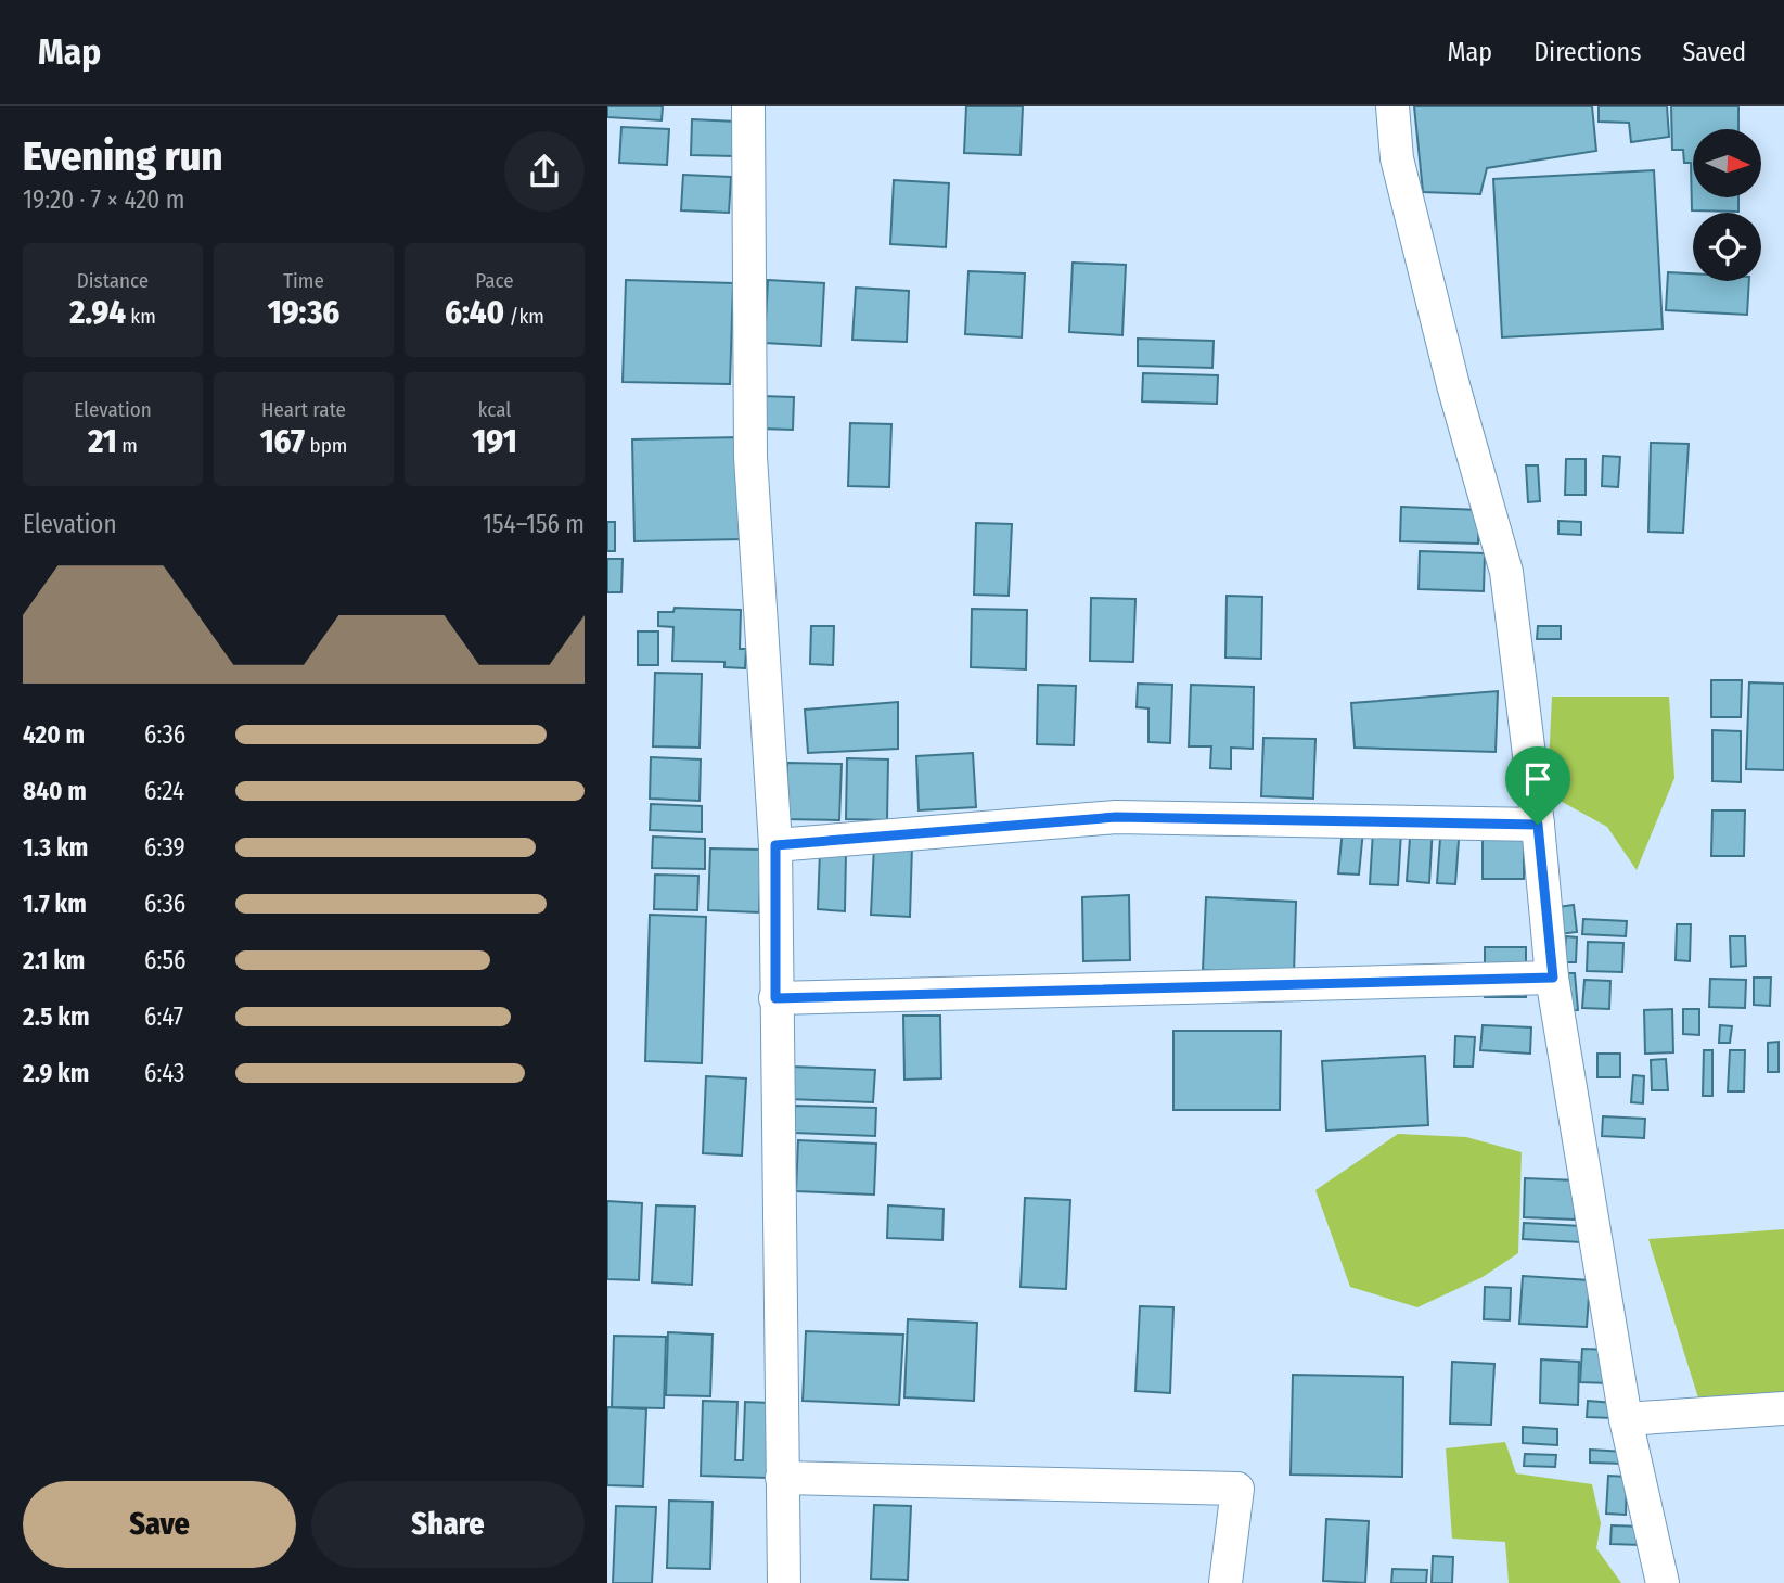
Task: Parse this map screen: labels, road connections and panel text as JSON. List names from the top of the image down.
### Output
{
  "north": "right",
  "page": {
    "header": "Map",
    "nav": ["Map", "Directions", "Saved"],
    "heading": ["Evening run", "19:20 · 7 × 420 m"],
    "stats": [
      ["Distance", "2.94 km"],
      ["Time", "19:36"],
      ["Pace", "6:40 /km"],
      ["Elevation", "21 m"],
      ["Heart rate", "167 bpm"],
      ["kcal", "191"]
    ],
    "chart": ["Elevation", "154–156 m"],
    "list": [
      {
        "name": "420 m",
        "note": "6:36"
      },
      {
        "name": "840 m",
        "note": "6:24"
      },
      {
        "name": "1.3 km",
        "note": "6:39"
      },
      {
        "name": "1.7 km",
        "note": "6:36"
      },
      {
        "name": "2.1 km",
        "note": "6:56"
      },
      {
        "name": "2.5 km",
        "note": "6:47"
      },
      {
        "name": "2.9 km",
        "note": "6:43"
      }
    ],
    "buttons": ["Save", "Share"]
  }
}
